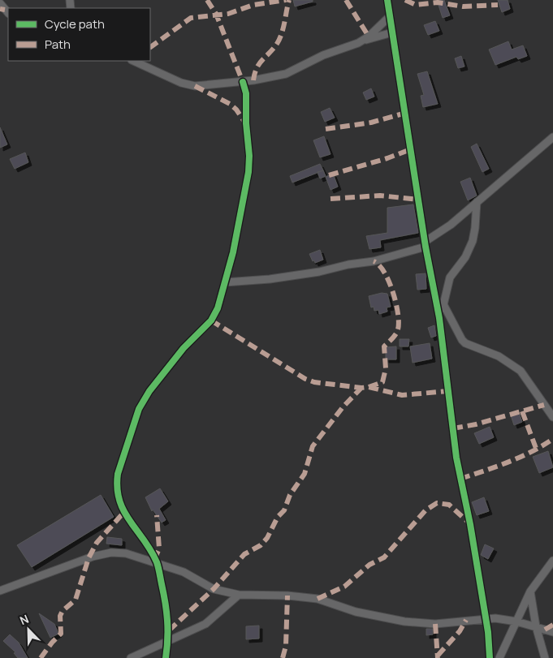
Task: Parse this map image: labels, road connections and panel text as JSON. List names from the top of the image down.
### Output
{
  "legend": ["Cycle path", "Path"],
  "north": "top left"
}
